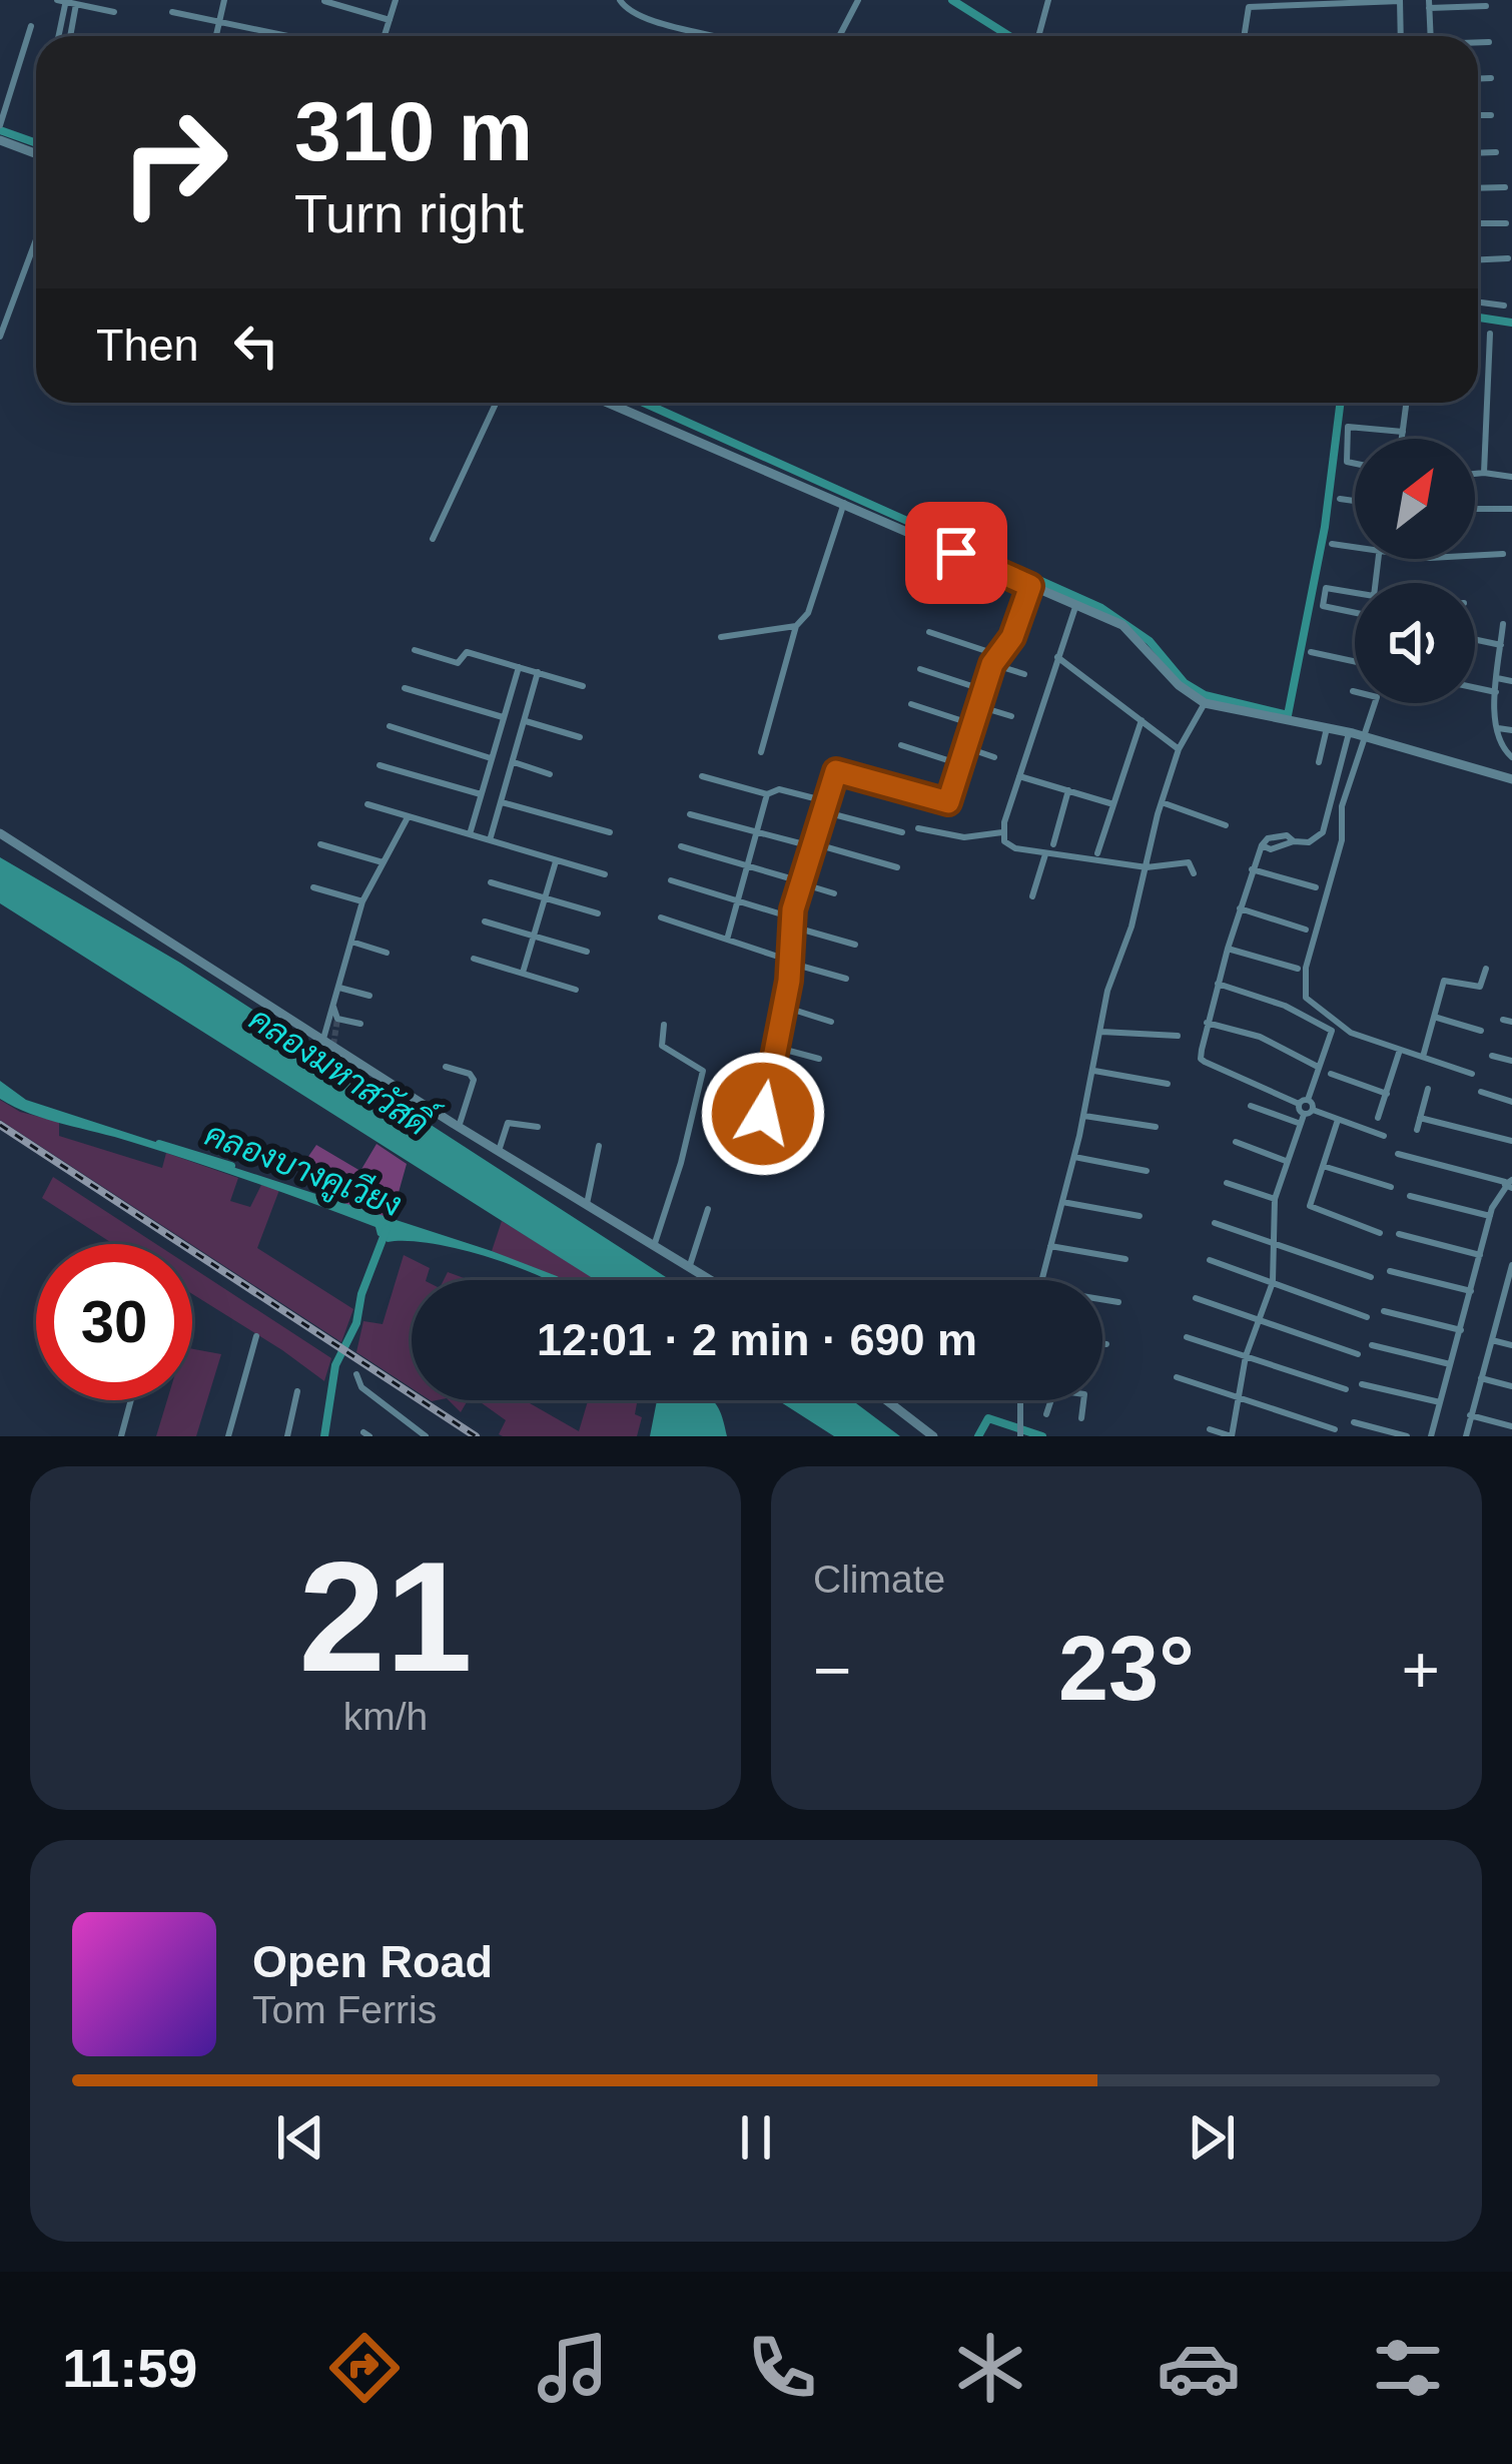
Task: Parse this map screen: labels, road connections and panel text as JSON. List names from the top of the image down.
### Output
{
  "water": ["คลองมหาสวัสดิ์", "คลองบางคูเวียง"],
  "north": "top right",
  "page": {
    "turn": ["310 m", "Turn right"],
    "then": "Then",
    "limit": "30",
    "trip": "12:01 · 2 min · 690 m",
    "tile": [
      ["21", "km/h"],
      "Climate"
    ],
    "heat": ["−", "23°", "+"],
    "song": ["Open Road", "Tom Ferris"],
    "tabs": "11:59"
  }
}
